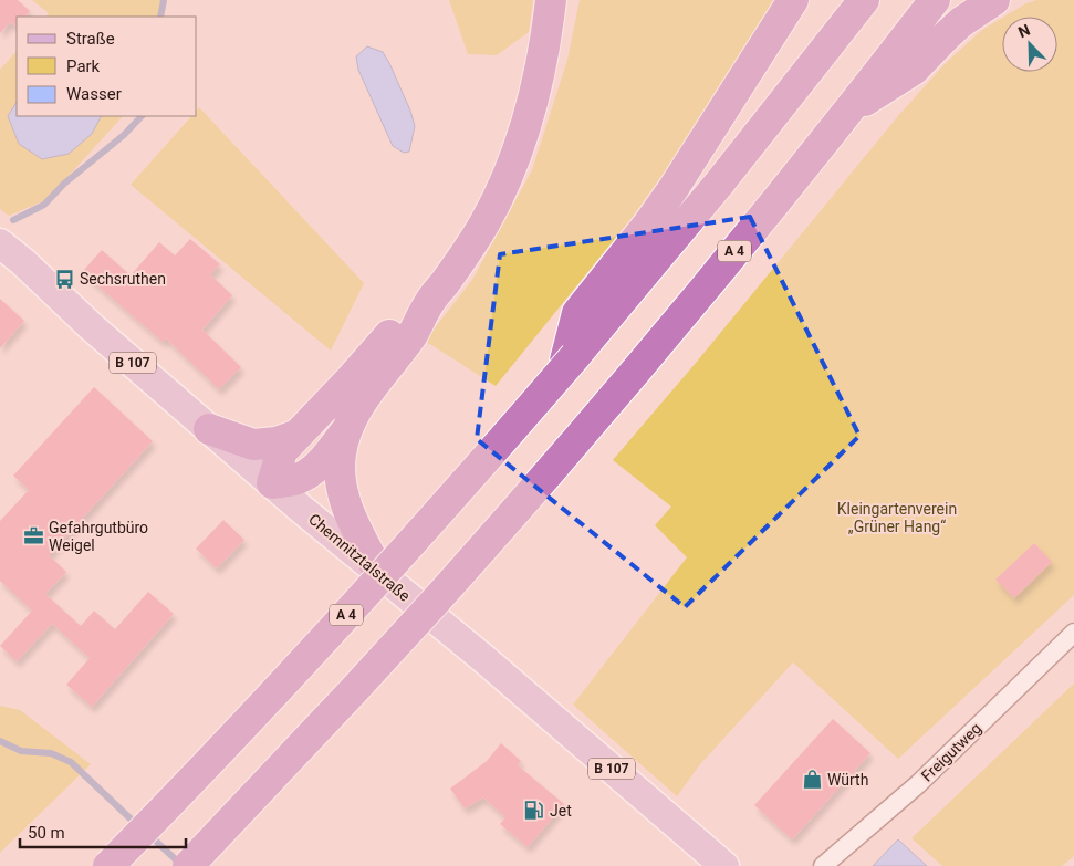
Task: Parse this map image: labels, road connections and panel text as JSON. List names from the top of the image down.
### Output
{
  "streets": {
    "highway": ["A 4"],
    "main road": ["B 107", "Chemnitztalstraße"],
    "street": ["Freigutweg"]
  },
  "parks": ["Kleingartenverein „Grüner Hang“"],
  "places": {
    "bus stop": ["Sechsruthen"],
    "office": ["Gefahrgutbüro Weigel"],
    "shop": ["Würth"],
    "fuel station": ["Jet"]
  },
  "legend": ["Straße", "Park", "Wasser"],
  "scale_bar": "50 m",
  "north": "top left"
}
